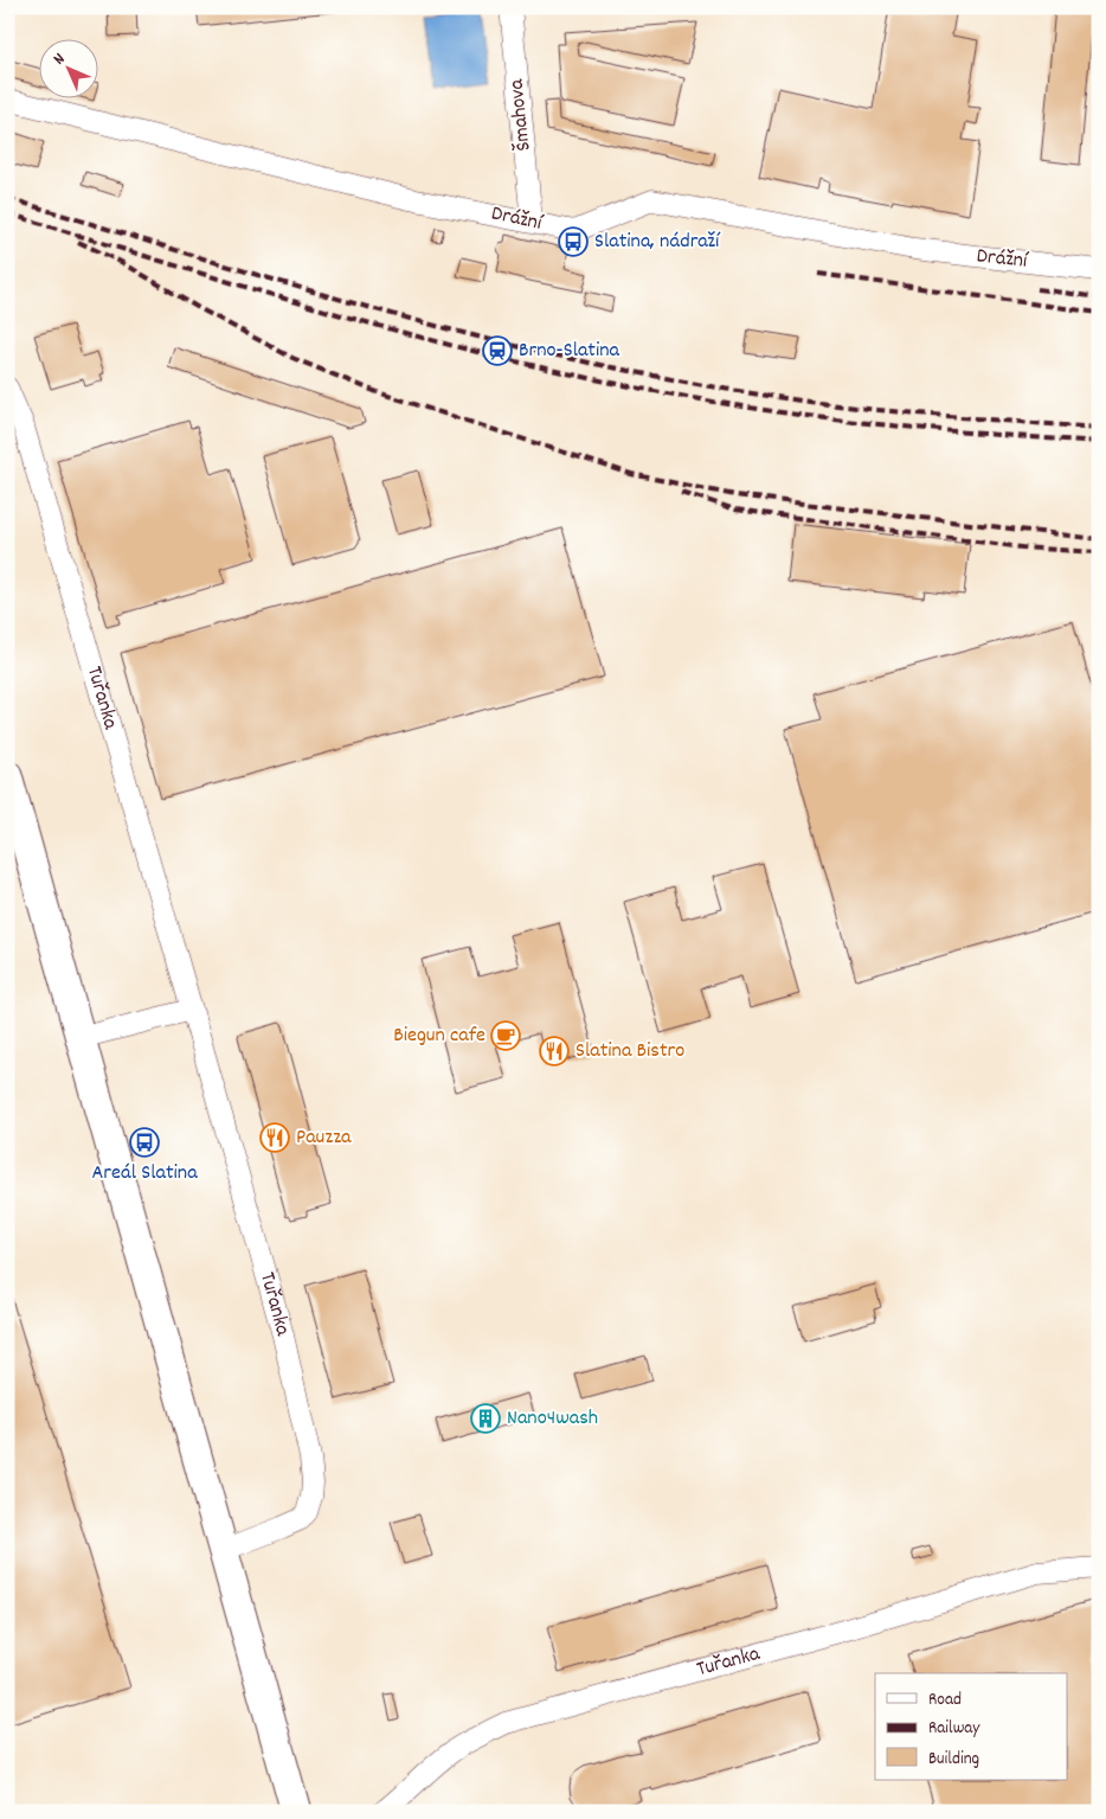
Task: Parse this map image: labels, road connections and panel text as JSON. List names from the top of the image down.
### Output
{
  "streets": {
    "street": ["Šmahova", "Drážní", "Tuřanka"]
  },
  "crossings": [
    ["Šmahova", "Drážní"]
  ],
  "places": {
    "bus stop": ["Slatina, nádraží", "Areál Slatina"],
    "station": ["Brno-Slatina"],
    "cafe": ["Biegun cafe"],
    "restaurant": ["Slatina Bistro", "Pauzza"],
    "building": ["Nano4wash"]
  },
  "legend": ["Road", "Railway", "Building"],
  "north": "top left"
}
